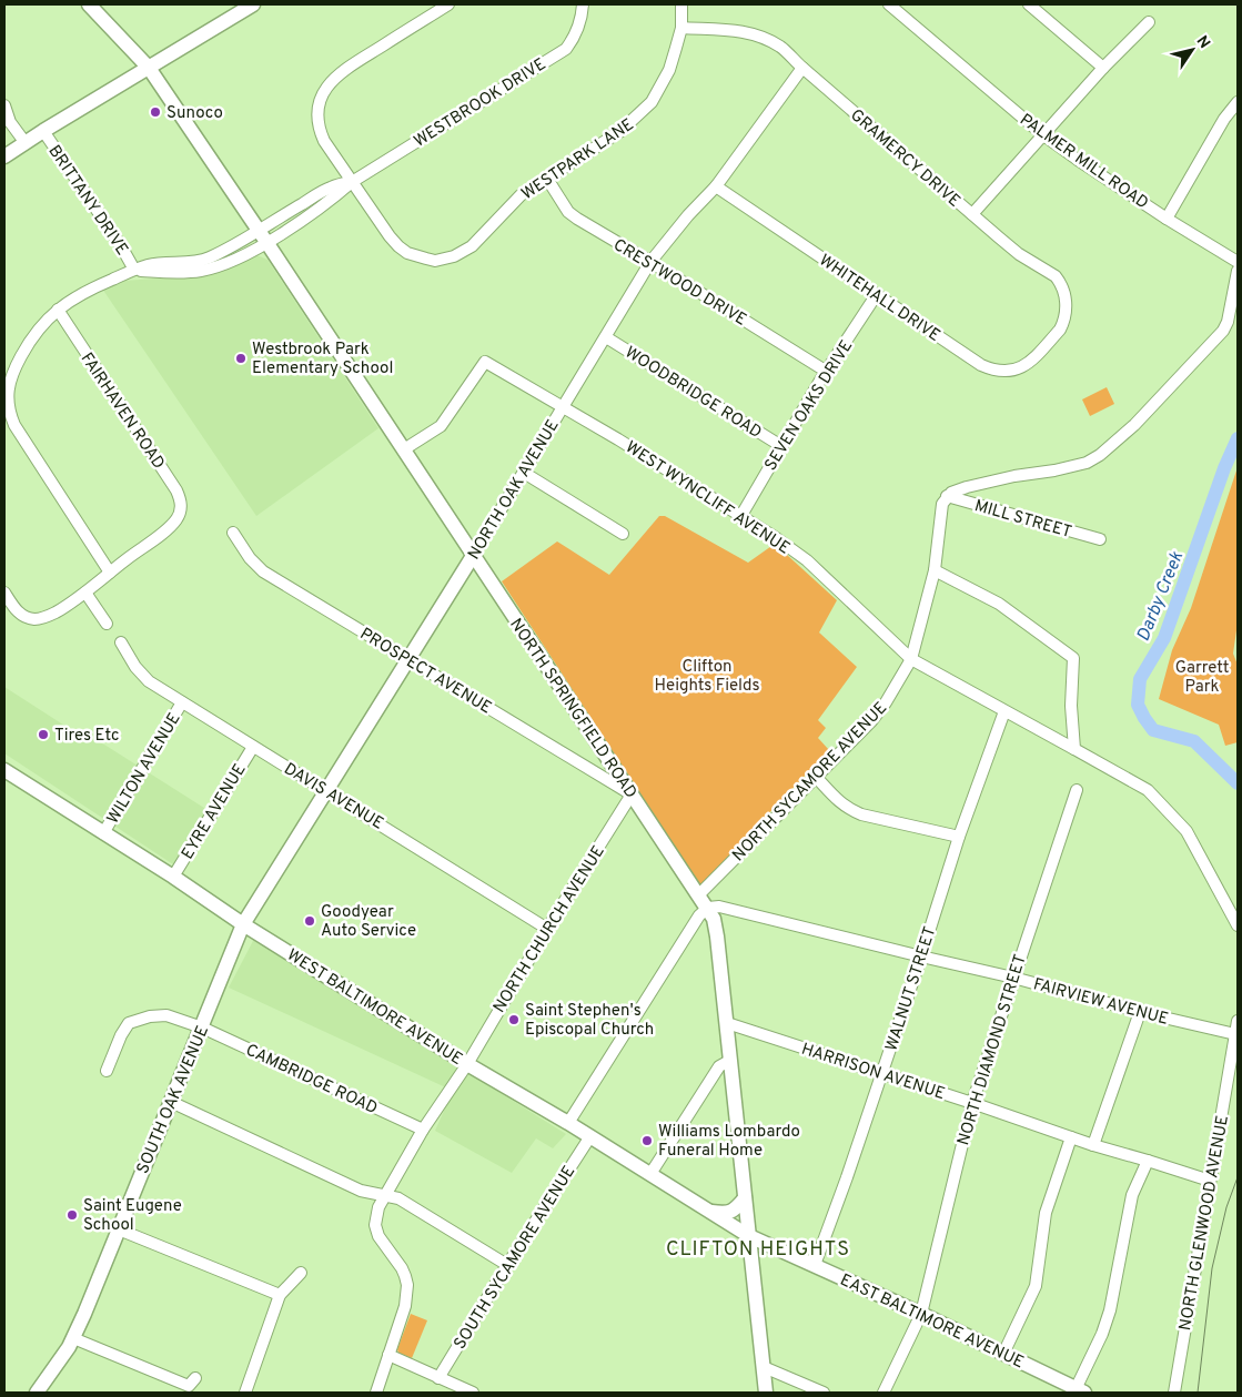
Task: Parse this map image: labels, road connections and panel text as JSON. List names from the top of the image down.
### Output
{
  "streets": {
    "main road": [
      "NORTH OAK AVENUE",
      "NORTH SPRINGFIELD ROAD",
      "WEST BALTIMORE AVENUE",
      "SOUTH OAK AVENUE",
      "EAST BALTIMORE AVENUE"
    ],
    "street": [
      "WESTBROOK DRIVE",
      "GRAMERCY DRIVE",
      "WESTPARK LANE",
      "PALMER MILL ROAD",
      "BRITTANY DRIVE",
      "CRESTWOOD DRIVE",
      "WHITEHALL DRIVE",
      "WOODBRIDGE ROAD",
      "SEVEN OAKS DRIVE",
      "FAIRHAVEN ROAD",
      "WEST WYNCLIFF AVENUE",
      "MILL STREET",
      "PROSPECT AVENUE",
      "WILTON AVENUE",
      "NORTH SYCAMORE AVENUE",
      "DAVIS AVENUE",
      "EYRE AVENUE",
      "NORTH CHURCH AVENUE",
      "WALNUT STREET",
      "FAIRVIEW AVENUE",
      "NORTH DIAMOND STREET",
      "HARRISON AVENUE",
      "CAMBRIDGE ROAD",
      "NORTH GLENWOOD AVENUE",
      "SOUTH SYCAMORE AVENUE"
    ]
  },
  "crossings": [
    ["WESTBROOK DRIVE", "WESTPARK LANE"],
    ["WESTBROOK DRIVE", "BRITTANY DRIVE"],
    ["WESTBROOK DRIVE", "FAIRHAVEN ROAD"],
    ["WESTBROOK DRIVE", "NORTH SPRINGFIELD ROAD"],
    ["GRAMERCY DRIVE", "WESTPARK LANE"],
    ["GRAMERCY DRIVE", "WHITEHALL DRIVE"],
    ["GRAMERCY DRIVE", "NORTH OAK AVENUE"],
    ["WESTPARK LANE", "CRESTWOOD DRIVE"],
    ["CRESTWOOD DRIVE", "SEVEN OAKS DRIVE"],
    ["CRESTWOOD DRIVE", "NORTH OAK AVENUE"],
    ["WHITEHALL DRIVE", "SEVEN OAKS DRIVE"],
    ["WHITEHALL DRIVE", "NORTH OAK AVENUE"],
    ["WOODBRIDGE ROAD", "SEVEN OAKS DRIVE"],
    ["WOODBRIDGE ROAD", "NORTH OAK AVENUE"],
    ["SEVEN OAKS DRIVE", "WEST WYNCLIFF AVENUE"],
    ["NORTH OAK AVENUE", "WEST WYNCLIFF AVENUE"],
    ["NORTH OAK AVENUE", "PROSPECT AVENUE"],
    ["NORTH OAK AVENUE", "NORTH SPRINGFIELD ROAD"],
    ["NORTH OAK AVENUE", "DAVIS AVENUE"],
    ["NORTH OAK AVENUE", "WEST BALTIMORE AVENUE"],
    ["NORTH OAK AVENUE", "SOUTH OAK AVENUE"],
    ["WEST WYNCLIFF AVENUE", "NORTH SPRINGFIELD ROAD"],
    ["WEST WYNCLIFF AVENUE", "NORTH SYCAMORE AVENUE"],
    ["WEST WYNCLIFF AVENUE", "WALNUT STREET"],
    ["MILL STREET", "NORTH SYCAMORE AVENUE"],
    ["PROSPECT AVENUE", "NORTH SPRINGFIELD ROAD"],
    ["PROSPECT AVENUE", "NORTH CHURCH AVENUE"],
    ["NORTH SPRINGFIELD ROAD", "NORTH SYCAMORE AVENUE"],
    ["NORTH SPRINGFIELD ROAD", "NORTH CHURCH AVENUE"],
    ["NORTH SPRINGFIELD ROAD", "FAIRVIEW AVENUE"],
    ["NORTH SPRINGFIELD ROAD", "WEST BALTIMORE AVENUE"],
    ["NORTH SPRINGFIELD ROAD", "HARRISON AVENUE"],
    ["NORTH SPRINGFIELD ROAD", "EAST BALTIMORE AVENUE"],
    ["WILTON AVENUE", "DAVIS AVENUE"],
    ["WILTON AVENUE", "WEST BALTIMORE AVENUE"],
    ["DAVIS AVENUE", "EYRE AVENUE"],
    ["DAVIS AVENUE", "NORTH CHURCH AVENUE"],
    ["EYRE AVENUE", "WEST BALTIMORE AVENUE"],
    ["NORTH CHURCH AVENUE", "WEST BALTIMORE AVENUE"],
    ["NORTH CHURCH AVENUE", "CAMBRIDGE ROAD"],
    ["WALNUT STREET", "FAIRVIEW AVENUE"],
    ["WALNUT STREET", "HARRISON AVENUE"],
    ["WALNUT STREET", "EAST BALTIMORE AVENUE"],
    ["FAIRVIEW AVENUE", "NORTH DIAMOND STREET"],
    ["FAIRVIEW AVENUE", "NORTH GLENWOOD AVENUE"],
    ["WEST BALTIMORE AVENUE", "SOUTH OAK AVENUE"],
    ["WEST BALTIMORE AVENUE", "SOUTH SYCAMORE AVENUE"],
    ["WEST BALTIMORE AVENUE", "EAST BALTIMORE AVENUE"],
    ["NORTH DIAMOND STREET", "HARRISON AVENUE"],
    ["NORTH DIAMOND STREET", "EAST BALTIMORE AVENUE"],
    ["HARRISON AVENUE", "NORTH GLENWOOD AVENUE"],
    ["CAMBRIDGE ROAD", "SOUTH OAK AVENUE"]
  ],
  "districts": ["CLIFTON HEIGHTS"],
  "water": ["Darby Creek"],
  "parks": ["Clifton Heights Fields", "Garrett Park"],
  "places": [
    "Sunoco",
    "Westbrook Park Elementary School",
    "Tires Etc",
    "Goodyear Auto Service",
    "Saint Stephen's Episcopal Church",
    "Williams Lombardo Funeral Home",
    "Saint Eugene School"
  ],
  "north": "top right"
}
